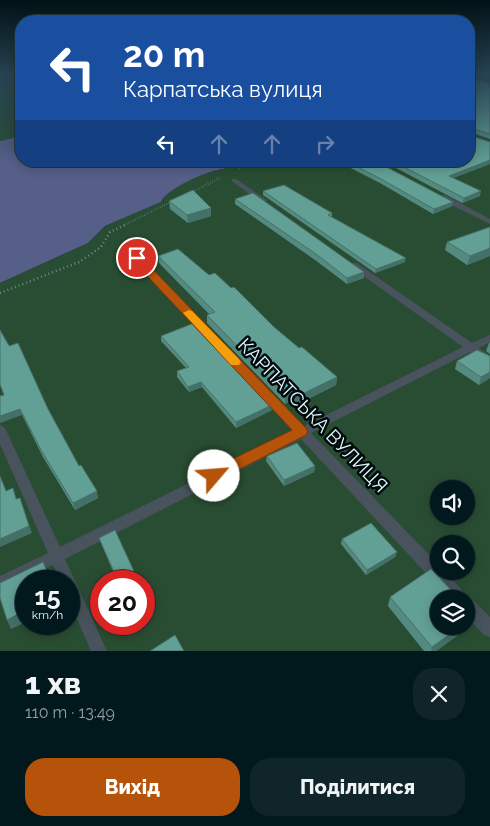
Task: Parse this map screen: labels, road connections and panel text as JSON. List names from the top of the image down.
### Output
{
  "streets": {
    "lane": ["КАРПАТСЬКА ВУЛИЦЯ"]
  },
  "page": {
    "turn": ["20 m", "Карпатська вулиця"],
    "speed": "15 km/h",
    "limit": "20",
    "heading": ["1 хв", "110 m · 13:49"],
    "buttons": ["Вихід", "Поділитися"]
  }
}
